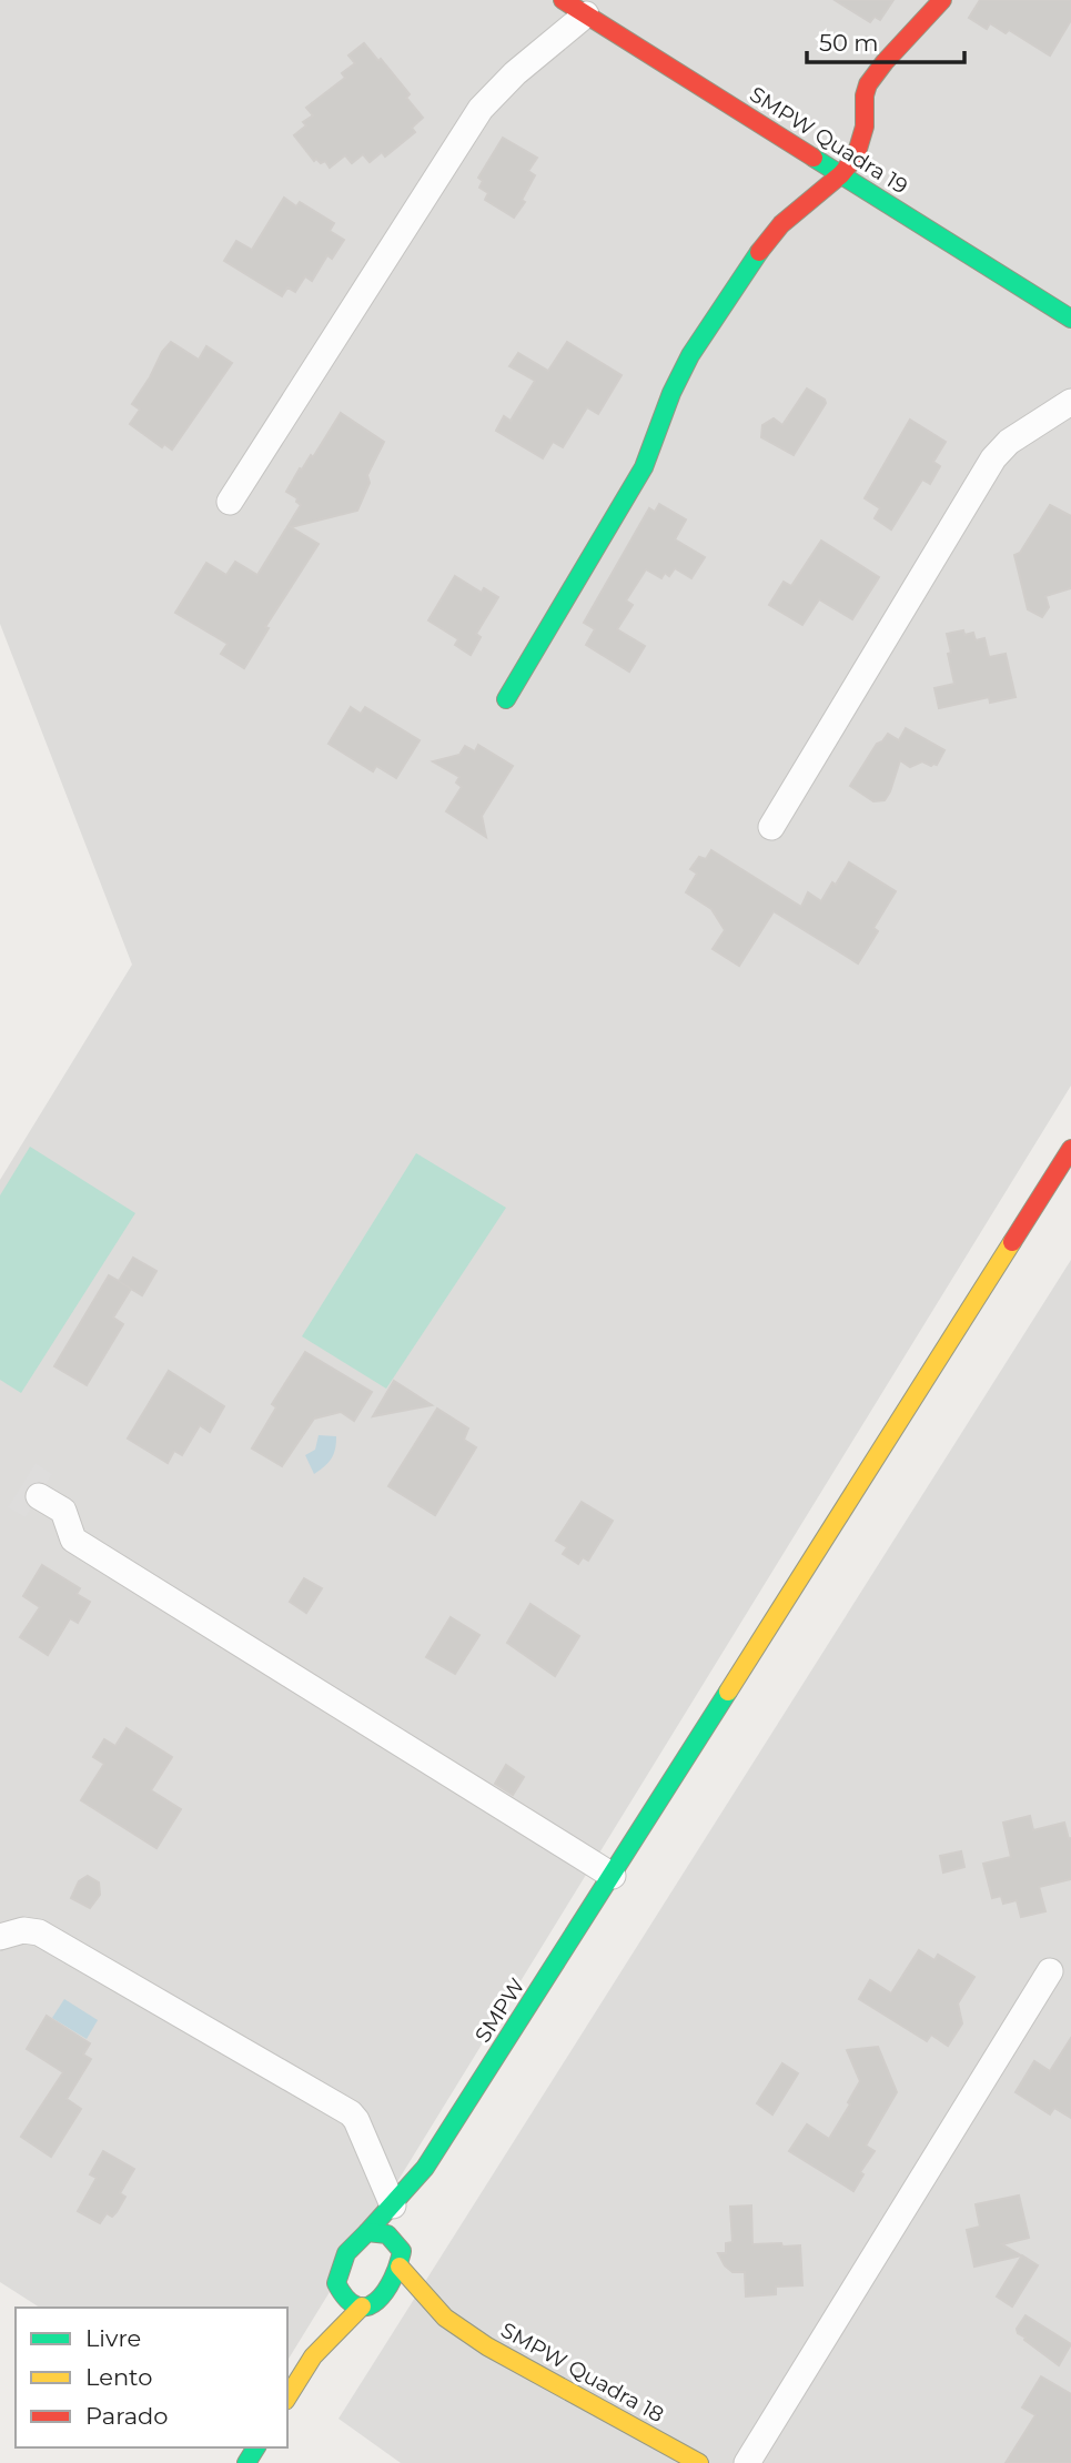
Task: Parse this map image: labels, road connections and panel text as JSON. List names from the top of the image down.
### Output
{
  "streets": {
    "street": ["SMPW Quadra 19", "SMPW", "SMPW Quadra 18"]
  },
  "crossings": [
    ["SMPW", "SMPW Quadra 18"]
  ],
  "legend": ["Livre", "Lento", "Parado"],
  "scale_bar": "50 m"
}
